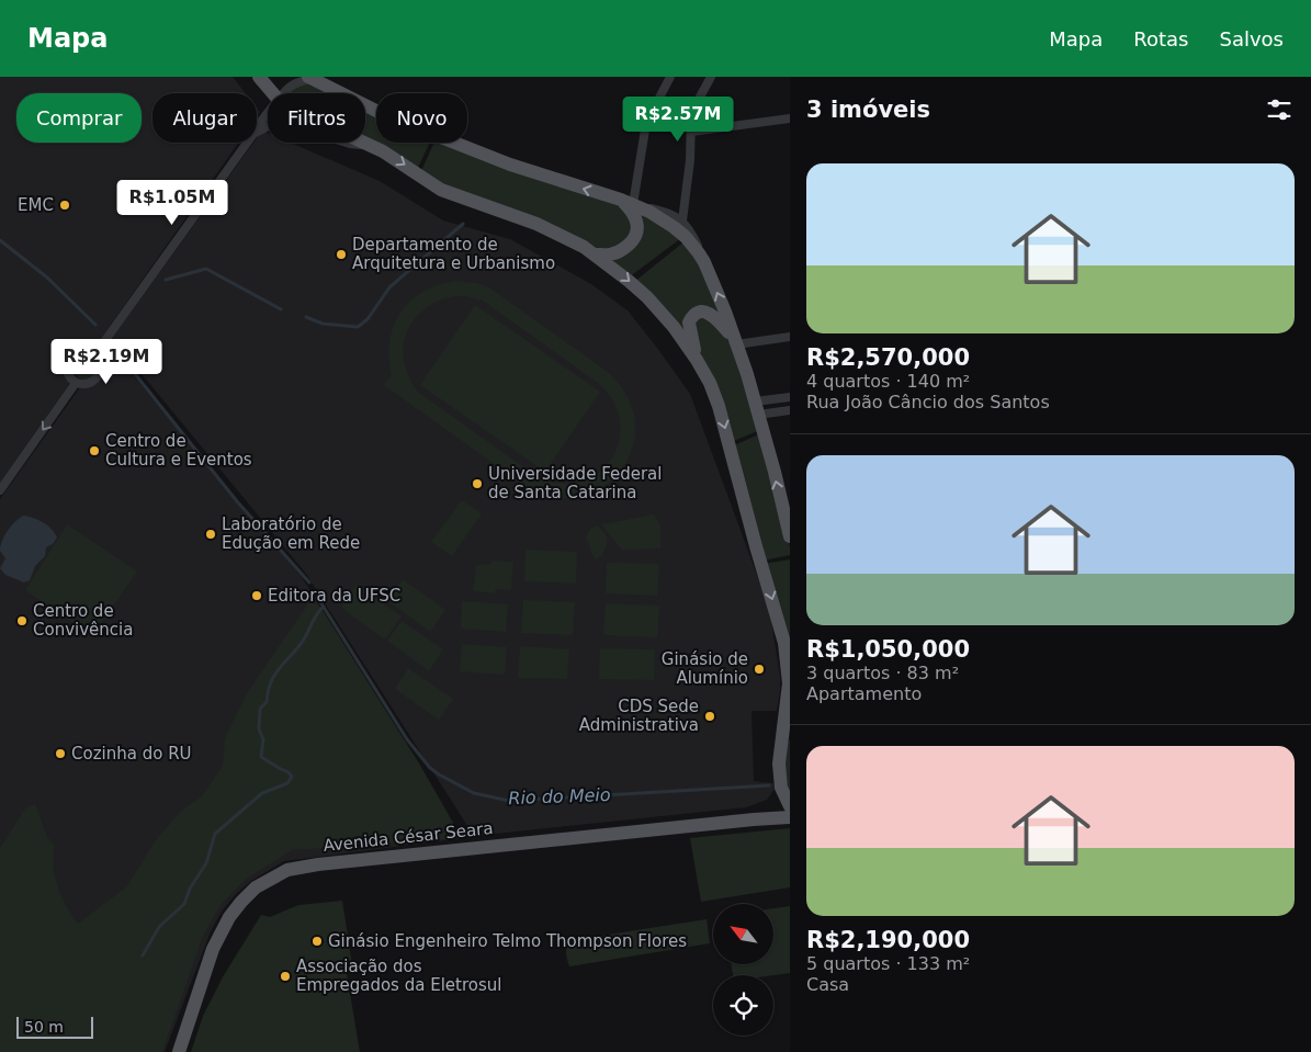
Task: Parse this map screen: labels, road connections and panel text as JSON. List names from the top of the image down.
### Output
{
  "streets": {
    "main road": ["Avenida César Seara"]
  },
  "water": ["Rio do Meio"],
  "places": [
    "EMC",
    "Departamento de Arquitetura e Urbanismo",
    "Centro de Cultura e Eventos",
    "Universidade Federal de Santa Catarina",
    "Laboratório de Edução em Rede",
    "Editora da UFSC",
    "Centro de Convivência",
    "Ginásio de Alumínio",
    "CDS Sede Administrativa",
    "Cozinha do RU",
    "Ginásio Engenheiro Telmo Thompson Flores",
    "Associação dos Empregados da Eletrosul"
  ],
  "scale_bar": "50 m",
  "north": "top left",
  "page": {
    "header": "Mapa",
    "nav": ["Mapa", "Rotas", "Salvos"],
    "heading": "3 imóveis",
    "chip": [
      "Comprar",
      "Alugar",
      "Filtros",
      "Novo"
    ],
    "price": ["R$2.57M", "R$1.05M", "R$2.19M"],
    "list": [
      {
        "name": "R$2,570,000",
        "note": "4 quartos · 140 m² · Rua João Câncio dos Santos"
      },
      {
        "name": "R$1,050,000",
        "note": "3 quartos · 83 m² · Apartamento"
      },
      {
        "name": "R$2,190,000",
        "note": "5 quartos · 133 m² · Casa"
      }
    ],
    "scale": "50 m"
  }
}
